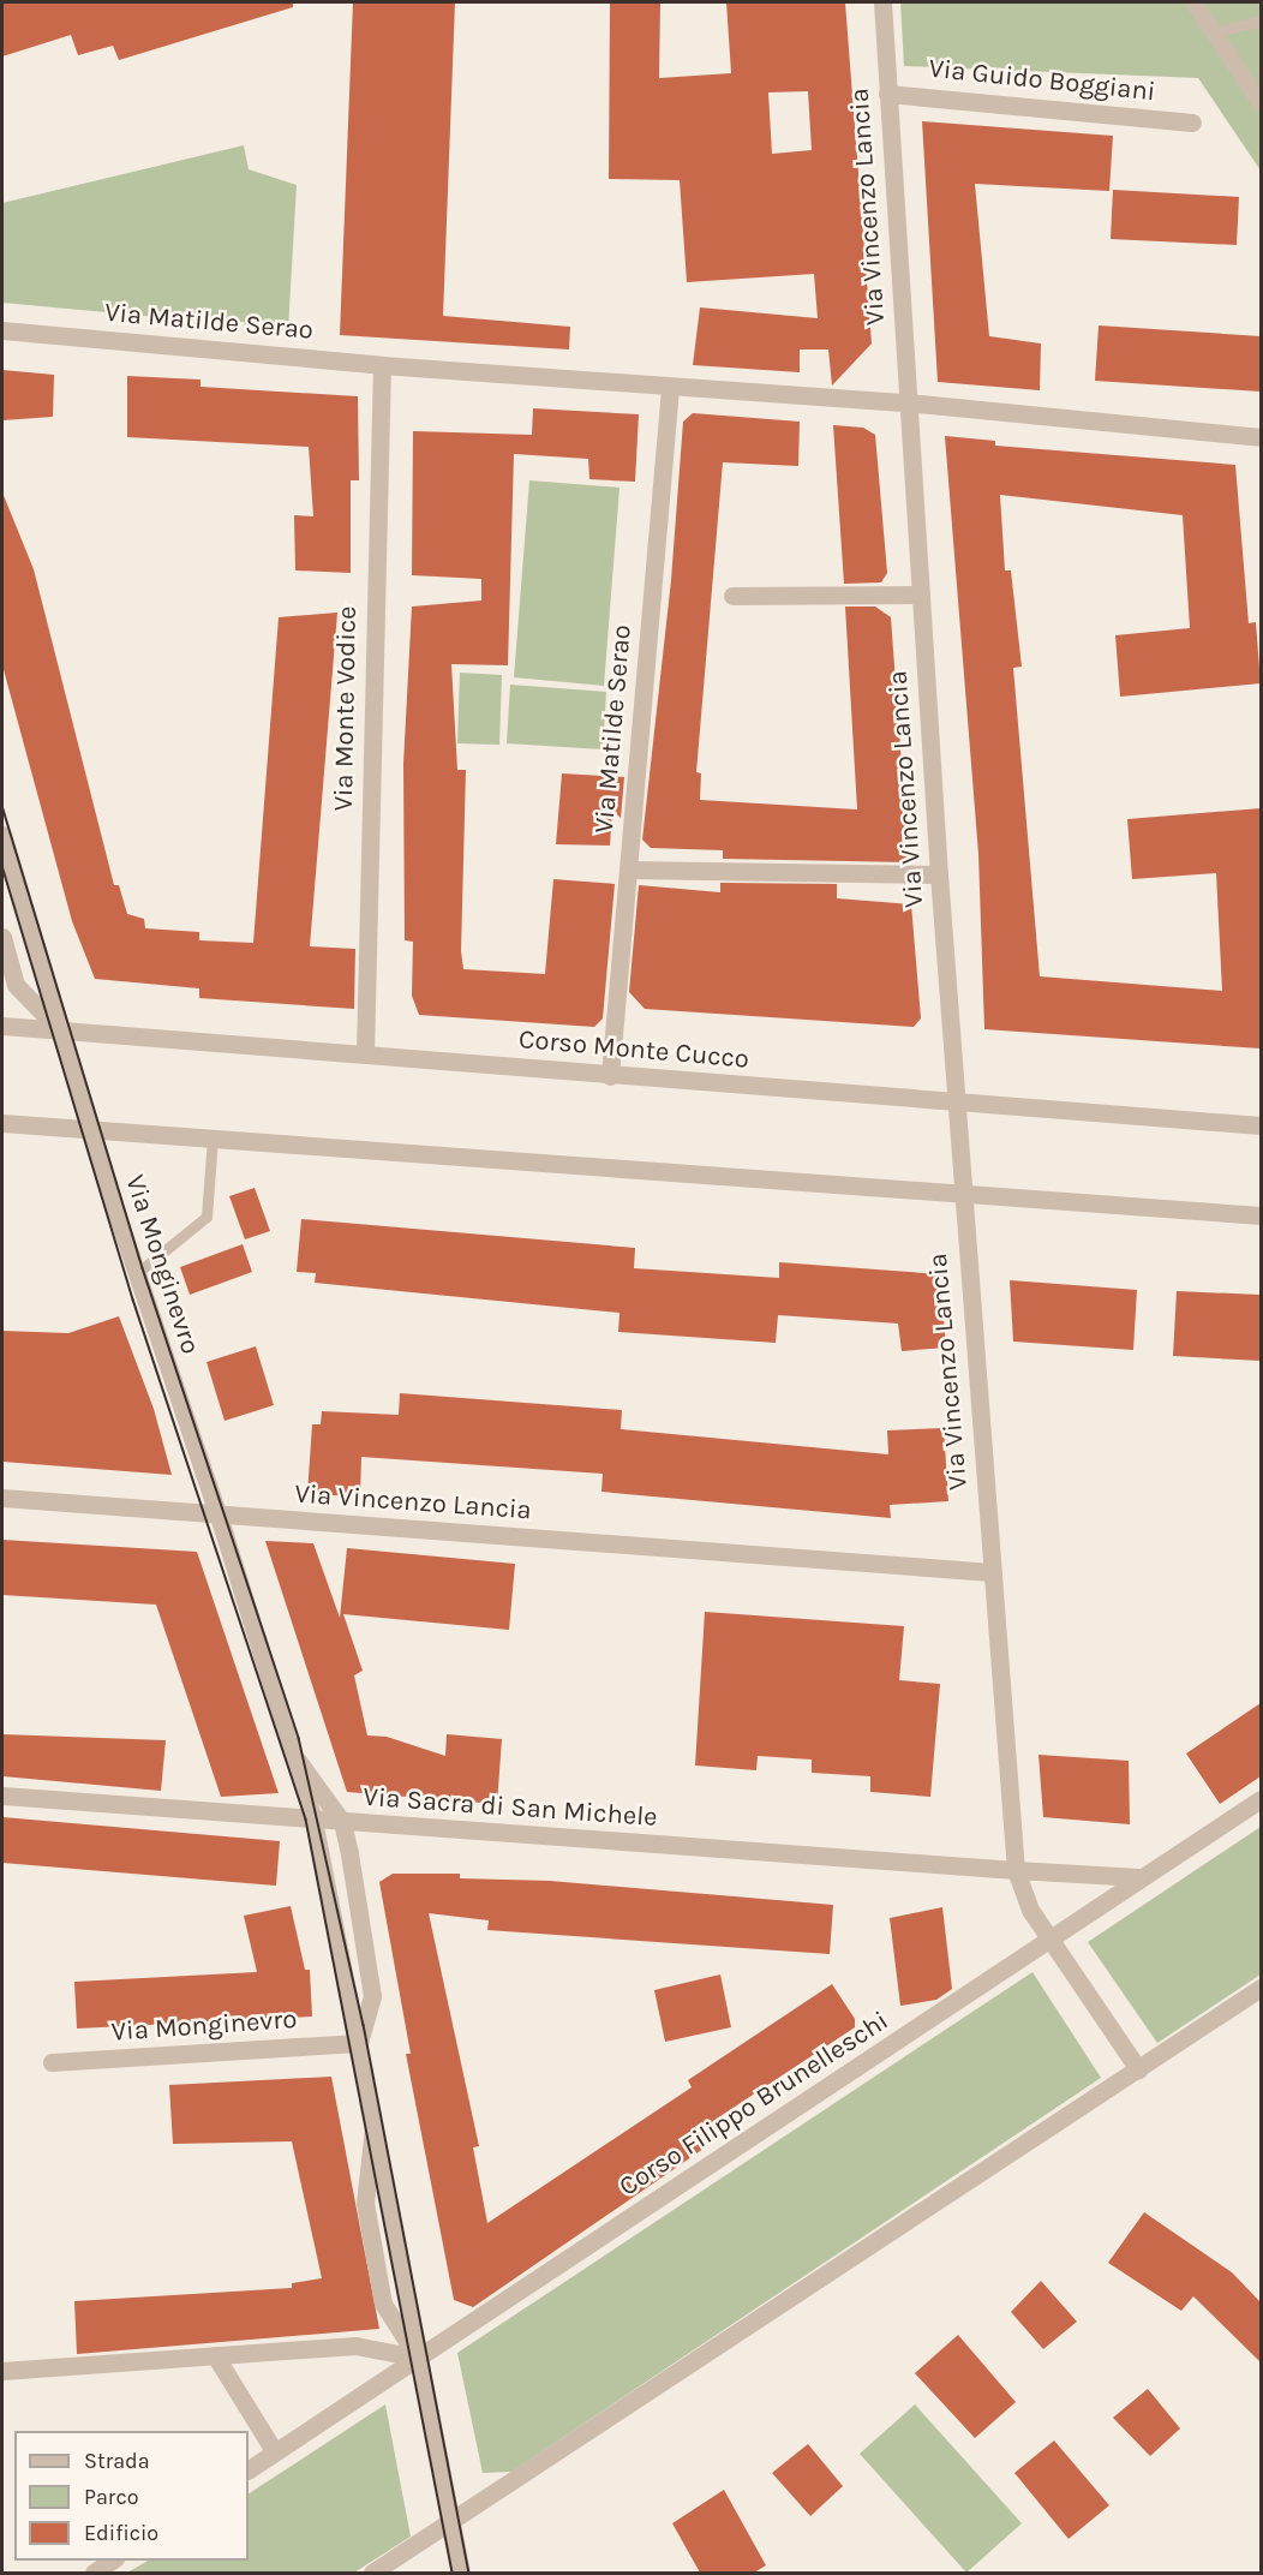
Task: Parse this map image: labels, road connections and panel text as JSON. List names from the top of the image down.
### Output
{
  "streets": {
    "street": [
      "Via Guido Boggiani",
      "Via Vincenzo Lancia",
      "Via Matilde Serao",
      "Via Monte Vodice",
      "Corso Monte Cucco",
      "Via Monginevro",
      "Via Sacra di San Michele",
      "Corso Filippo Brunelleschi"
    ]
  },
  "crossings": [
    ["Via Guido Boggiani", "Via Vincenzo Lancia"],
    ["Via Vincenzo Lancia", "Via Matilde Serao"],
    ["Via Vincenzo Lancia", "Corso Monte Cucco"],
    ["Via Vincenzo Lancia", "Via Monginevro"],
    ["Via Vincenzo Lancia", "Via Sacra di San Michele"],
    ["Via Vincenzo Lancia", "Corso Filippo Brunelleschi"],
    ["Via Matilde Serao", "Via Monte Vodice"],
    ["Via Matilde Serao", "Corso Monte Cucco"],
    ["Via Monte Vodice", "Corso Monte Cucco"],
    ["Corso Monte Cucco", "Via Monginevro"],
    ["Via Monginevro", "Via Sacra di San Michele"],
    ["Via Monginevro", "Corso Filippo Brunelleschi"],
    ["Via Sacra di San Michele", "Corso Filippo Brunelleschi"]
  ],
  "legend": ["Strada", "Parco", "Edificio"]
}
